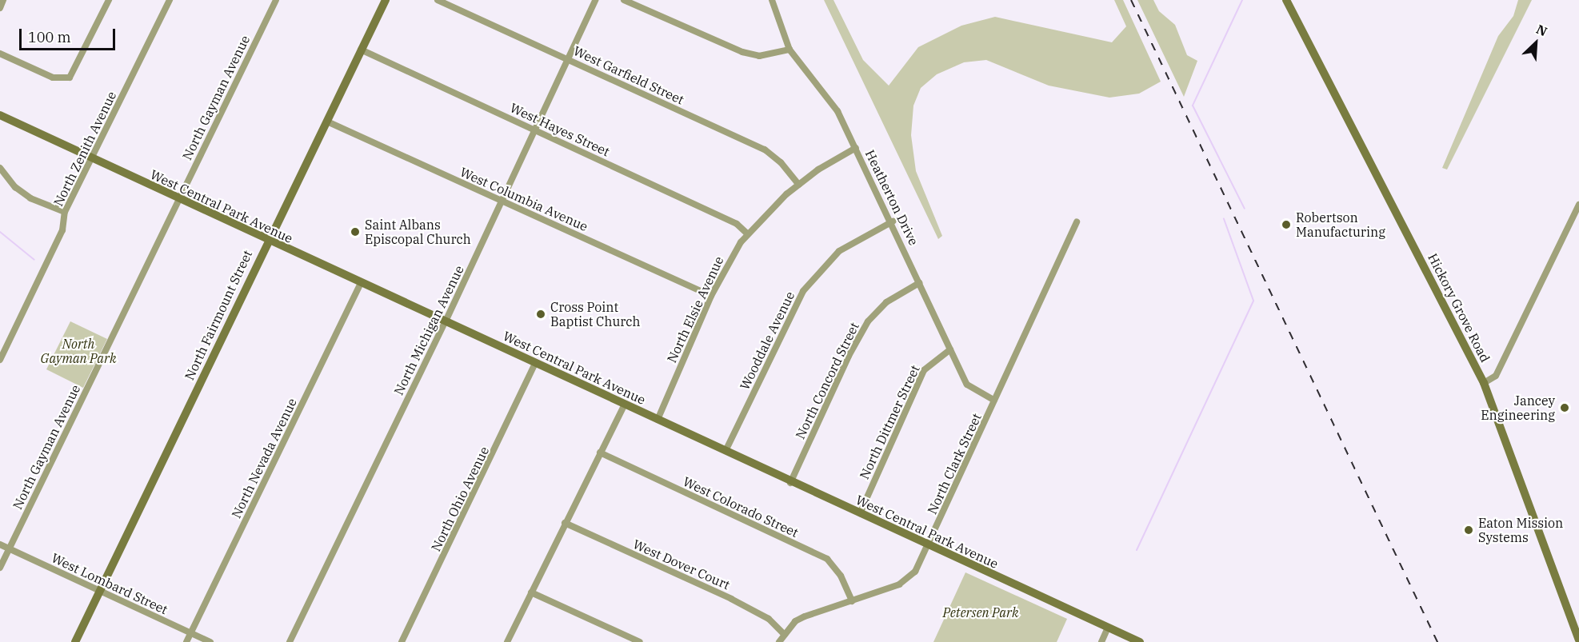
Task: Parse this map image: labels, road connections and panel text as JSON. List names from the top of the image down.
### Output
{
  "streets": {
    "street": [
      "West Garfield Street",
      "North Gayman Avenue",
      "West Hayes Street",
      "North Zenith Avenue",
      "Heatherton Drive",
      "West Columbia Avenue",
      "West Central Park Avenue",
      "Hickory Grove Road",
      "North Elsie Avenue",
      "North Fairmount Street",
      "North Michigan Avenue",
      "Wooddale Avenue",
      "North Concord Street",
      "North Dittmer Street",
      "North Nevada Avenue",
      "North Clark Street",
      "North Ohio Avenue",
      "West Colorado Street",
      "West Dover Court",
      "West Lombard Street"
    ]
  },
  "crossings": [
    ["West Garfield Street", "North Elsie Avenue"],
    ["West Garfield Street", "North Michigan Avenue"],
    ["North Gayman Avenue", "West Central Park Avenue"],
    ["North Gayman Avenue", "West Lombard Street"],
    ["West Hayes Street", "North Elsie Avenue"],
    ["West Hayes Street", "North Fairmount Street"],
    ["West Hayes Street", "North Michigan Avenue"],
    ["North Zenith Avenue", "West Central Park Avenue"],
    ["Heatherton Drive", "North Elsie Avenue"],
    ["Heatherton Drive", "Wooddale Avenue"],
    ["Heatherton Drive", "North Concord Street"],
    ["Heatherton Drive", "North Dittmer Street"],
    ["Heatherton Drive", "North Clark Street"],
    ["West Columbia Avenue", "North Elsie Avenue"],
    ["West Columbia Avenue", "North Fairmount Street"],
    ["West Columbia Avenue", "North Michigan Avenue"],
    ["West Central Park Avenue", "North Elsie Avenue"],
    ["West Central Park Avenue", "North Fairmount Street"],
    ["West Central Park Avenue", "North Michigan Avenue"],
    ["West Central Park Avenue", "Wooddale Avenue"],
    ["West Central Park Avenue", "North Concord Street"],
    ["West Central Park Avenue", "North Dittmer Street"],
    ["West Central Park Avenue", "North Nevada Avenue"],
    ["West Central Park Avenue", "North Clark Street"],
    ["West Central Park Avenue", "North Ohio Avenue"],
    ["North Fairmount Street", "West Lombard Street"],
    ["North Nevada Avenue", "West Lombard Street"],
    ["North Clark Street", "West Colorado Street"],
    ["North Clark Street", "West Dover Court"]
  ],
  "parks": ["North Gayman Park", "Petersen Park"],
  "places": [
    "Robertson Manufacturing",
    "Saint Albans Episcopal Church",
    "Cross Point Baptist Church",
    "Jancey Engineering",
    "Eaton Mission Systems"
  ],
  "scale_bar": "100 m",
  "north": "top right"
}
